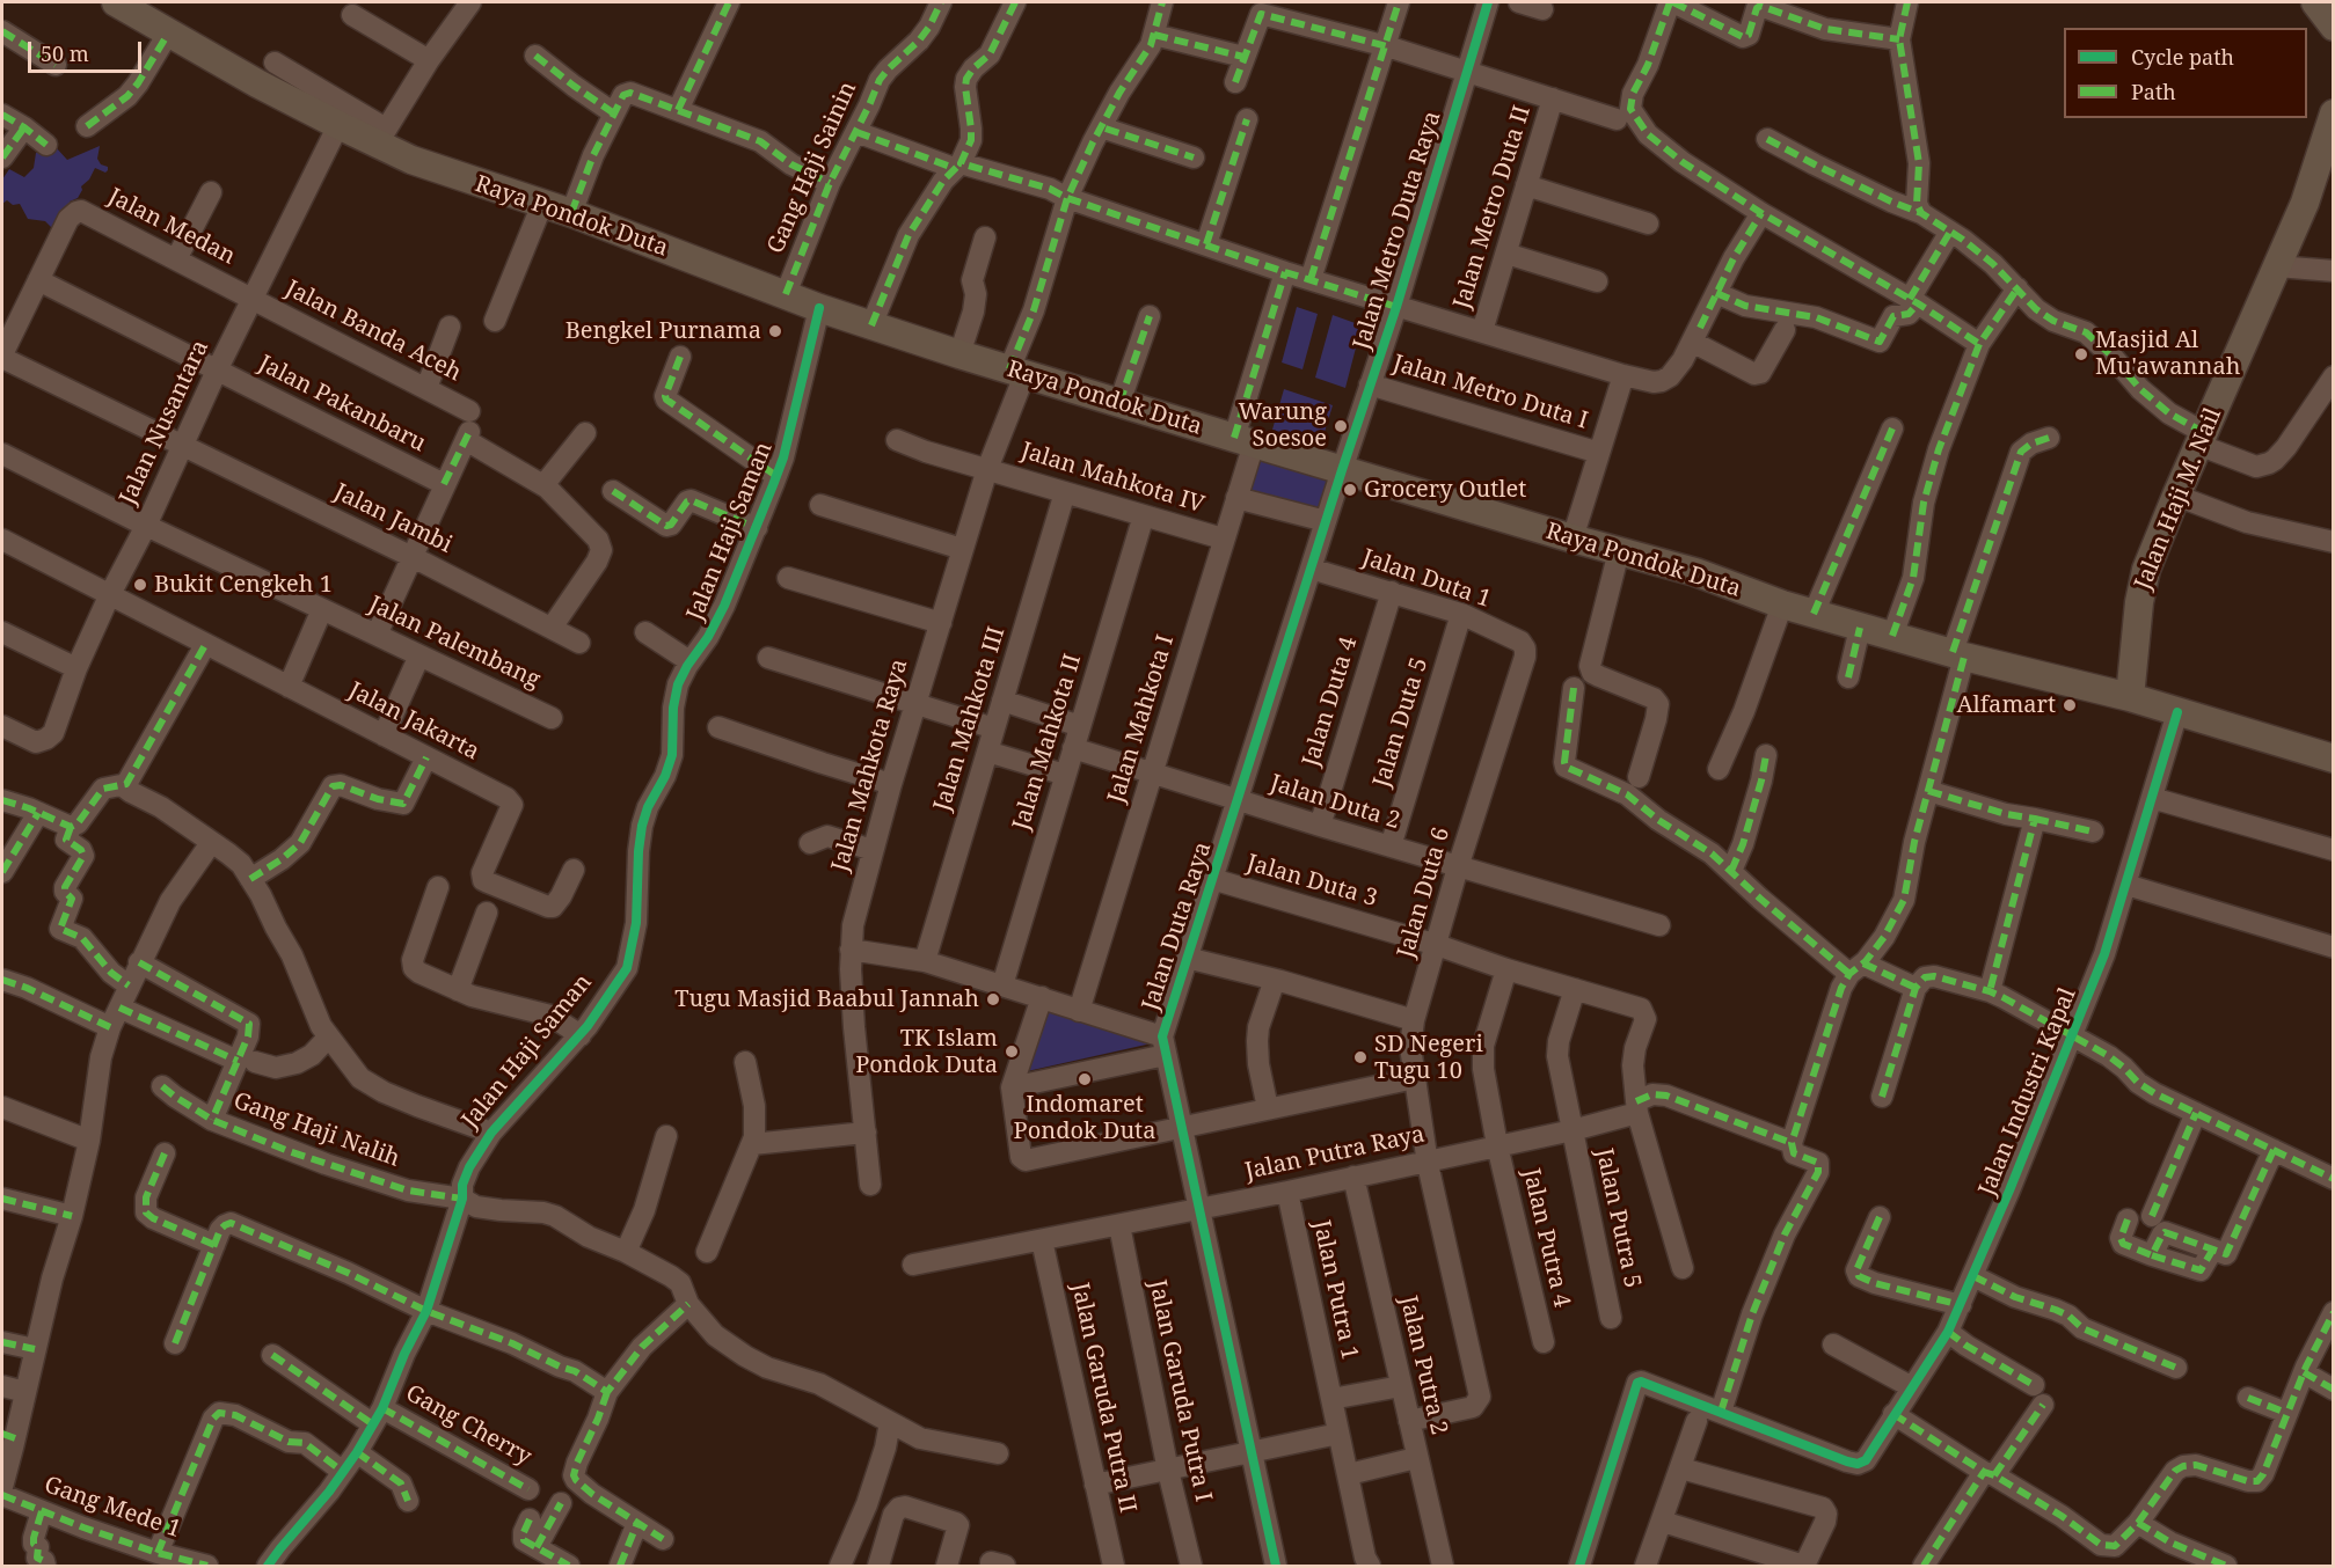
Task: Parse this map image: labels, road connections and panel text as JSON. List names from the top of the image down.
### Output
{
  "streets": {
    "main road": ["Raya Pondok Duta", "Jalan Haji M. Nail"],
    "street": [
      "Gang Haji Sainin",
      "Jalan Metro Duta II",
      "Jalan Medan",
      "Jalan Metro Duta Raya",
      "Jalan Banda Aceh",
      "Jalan Metro Duta I",
      "Jalan Pakanbaru",
      "Jalan Nusantara",
      "Jalan Mahkota IV",
      "Jalan Jambi",
      "Jalan Haji Saman",
      "Jalan Duta 1",
      "Jalan Palembang",
      "Jalan Duta 4",
      "Jalan Mahkota III",
      "Jalan Mahkota I",
      "Jalan Jakarta",
      "Jalan Duta 5",
      "Jalan Mahkota II",
      "Jalan Mahkota Raya",
      "Jalan Duta 2",
      "Jalan Duta 3",
      "Jalan Duta 6",
      "Jalan Duta Raya",
      "Jalan Industri Kapal",
      "Gang Haji Nalih",
      "Jalan Putra Raya",
      "Jalan Putra 5",
      "Jalan Putra 4",
      "Jalan Putra 1",
      "Jalan Putra 2",
      "Jalan Garuda Putra I",
      "Jalan Garuda Putra II",
      "Gang Cherry",
      "Gang Mede 1"
    ]
  },
  "crossings": [
    ["Gang Haji Sainin", "Raya Pondok Duta"],
    ["Raya Pondok Duta", "Jalan Metro Duta Raya"],
    ["Raya Pondok Duta", "Jalan Nusantara"],
    ["Raya Pondok Duta", "Jalan Haji M. Nail"],
    ["Raya Pondok Duta", "Jalan Haji Saman"],
    ["Raya Pondok Duta", "Jalan Mahkota I"],
    ["Raya Pondok Duta", "Jalan Mahkota Raya"],
    ["Raya Pondok Duta", "Jalan Duta Raya"],
    ["Raya Pondok Duta", "Jalan Industri Kapal"],
    ["Jalan Medan", "Jalan Banda Aceh"],
    ["Jalan Medan", "Jalan Pakanbaru"],
    ["Jalan Medan", "Jalan Nusantara"],
    ["Jalan Metro Duta Raya", "Jalan Metro Duta I"],
    ["Jalan Metro Duta Raya", "Jalan Duta Raya"],
    ["Jalan Banda Aceh", "Jalan Nusantara"],
    ["Jalan Banda Aceh", "Jalan Jambi"],
    ["Jalan Pakanbaru", "Jalan Nusantara"],
    ["Jalan Nusantara", "Jalan Jambi"],
    ["Jalan Nusantara", "Jalan Palembang"],
    ["Jalan Nusantara", "Jalan Jakarta"],
    ["Jalan Mahkota IV", "Jalan Mahkota III"],
    ["Jalan Mahkota IV", "Jalan Mahkota I"],
    ["Jalan Mahkota IV", "Jalan Mahkota II"],
    ["Jalan Mahkota IV", "Jalan Mahkota Raya"],
    ["Jalan Haji Saman", "Gang Haji Nalih"],
    ["Jalan Haji Saman", "Gang Cherry"],
    ["Jalan Duta 1", "Jalan Duta 4"],
    ["Jalan Duta 1", "Jalan Duta 5"],
    ["Jalan Duta 1", "Jalan Duta 6"],
    ["Jalan Duta 1", "Jalan Duta Raya"],
    ["Jalan Duta 4", "Jalan Duta 2"],
    ["Jalan Mahkota I", "Jalan Duta 2"],
    ["Jalan Duta 5", "Jalan Duta 2"],
    ["Jalan Mahkota II", "Jalan Duta 2"],
    ["Jalan Duta 2", "Jalan Duta 6"],
    ["Jalan Duta 2", "Jalan Duta Raya"],
    ["Jalan Duta 3", "Jalan Duta 6"],
    ["Jalan Duta 3", "Jalan Duta Raya"],
    ["Jalan Duta 3", "Jalan Putra Raya"],
    ["Jalan Duta 3", "Jalan Putra 5"],
    ["Jalan Duta 3", "Jalan Putra 4"],
    ["Jalan Duta 6", "Jalan Putra Raya"],
    ["Jalan Duta 6", "Jalan Putra 2"],
    ["Jalan Duta Raya", "Jalan Putra Raya"],
    ["Jalan Industri Kapal", "Jalan Putra Raya"],
    ["Jalan Putra Raya", "Jalan Putra 5"],
    ["Jalan Putra Raya", "Jalan Putra 4"],
    ["Jalan Putra Raya", "Jalan Putra 1"],
    ["Jalan Putra Raya", "Jalan Putra 2"],
    ["Jalan Putra Raya", "Jalan Garuda Putra I"],
    ["Jalan Putra Raya", "Jalan Garuda Putra II"]
  ],
  "places": [
    "Bengkel Purnama",
    "Masjid Al Mu'awannah",
    "Warung Soesoe",
    "Grocery Outlet",
    "Bukit Cengkeh 1",
    "Alfamart",
    "Tugu Masjid Baabul Jannah",
    "TK Islam Pondok Duta",
    "SD Negeri Tugu 10",
    "Indomaret Pondok Duta"
  ],
  "legend": ["Cycle path", "Path"],
  "scale_bar": "50 m"
}
